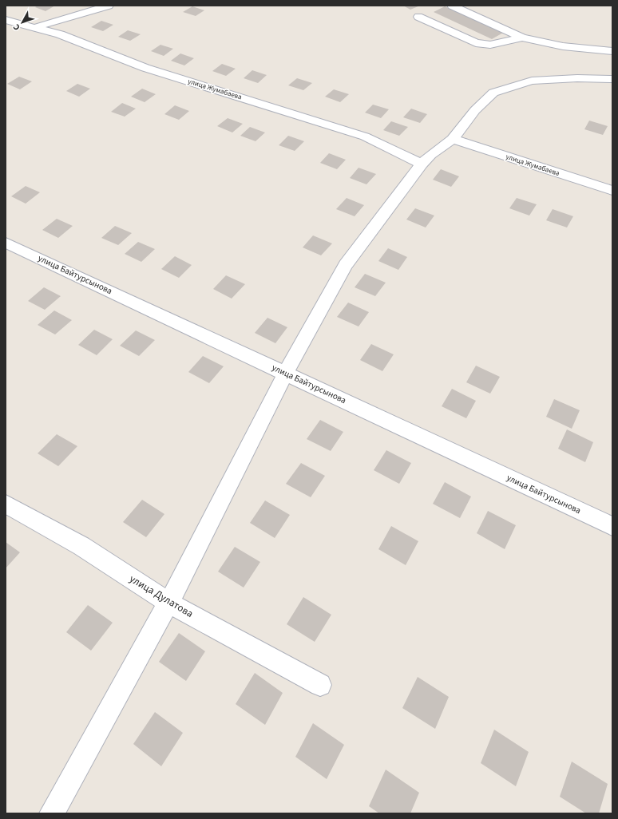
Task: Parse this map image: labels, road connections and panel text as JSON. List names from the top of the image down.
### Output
{
  "streets": {
    "street": ["улица Жумабаева", "улица Байтурсынова", "улица Дулатова"]
  },
  "north": "bottom left"
}
